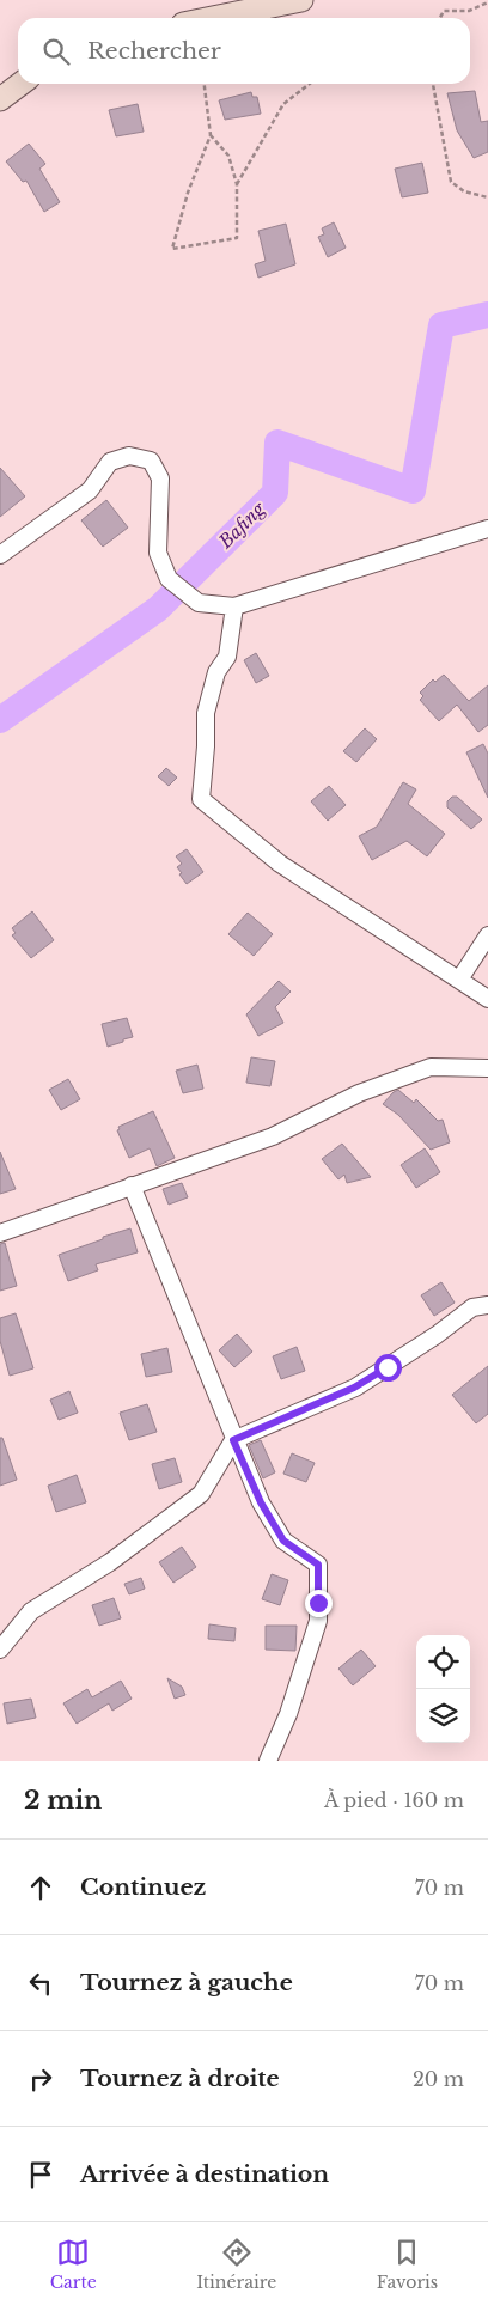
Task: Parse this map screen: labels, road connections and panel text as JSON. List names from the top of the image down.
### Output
{
  "water": ["Bafing"],
  "page": {
    "search": "Rechercher",
    "heading": ["2 min", "À pied · 160 m"],
    "list": [
      ["Continuez", "70 m"],
      ["Tournez à gauche", "70 m"],
      ["Tournez à droite", "20 m"],
      "Arrivée à destination"
    ],
    "nav": ["Carte", "Itinéraire", "Favoris"]
  }
}
